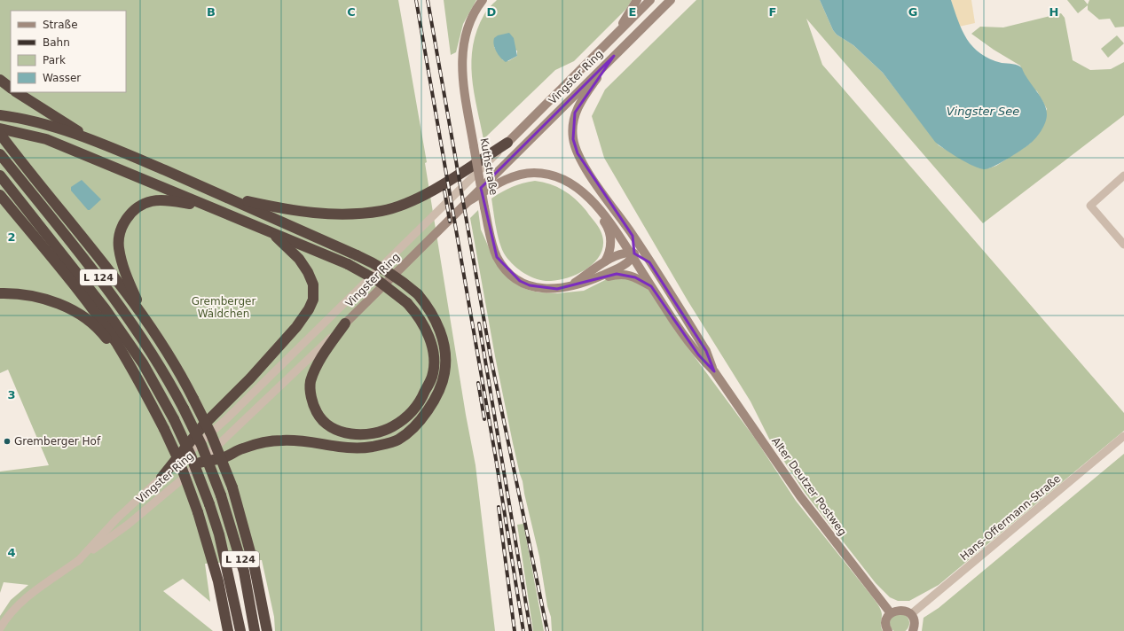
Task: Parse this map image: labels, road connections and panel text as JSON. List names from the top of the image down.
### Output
{
  "streets": {
    "highway": ["L 124"],
    "main road": ["Vingster Ring", "Kuthstraße", "Alter Deutzer Postweg"],
    "street": ["Hans-Offermann-Straße"]
  },
  "crossings": [
    ["Vingster Ring", "Alter Deutzer Postweg"],
    ["Kuthstraße", "Alter Deutzer Postweg"]
  ],
  "water": ["Vingster See"],
  "parks": ["Gremberger Wäldchen"],
  "places": ["Gremberger Hof"],
  "legend": [
    "Straße",
    "Bahn",
    "Park",
    "Wasser"
  ],
  "grid": {
    "columns": [
      "B",
      "C",
      "D",
      "E",
      "F",
      "G",
      "H"
    ],
    "rows": ["2", "3", "4"]
  }
}
